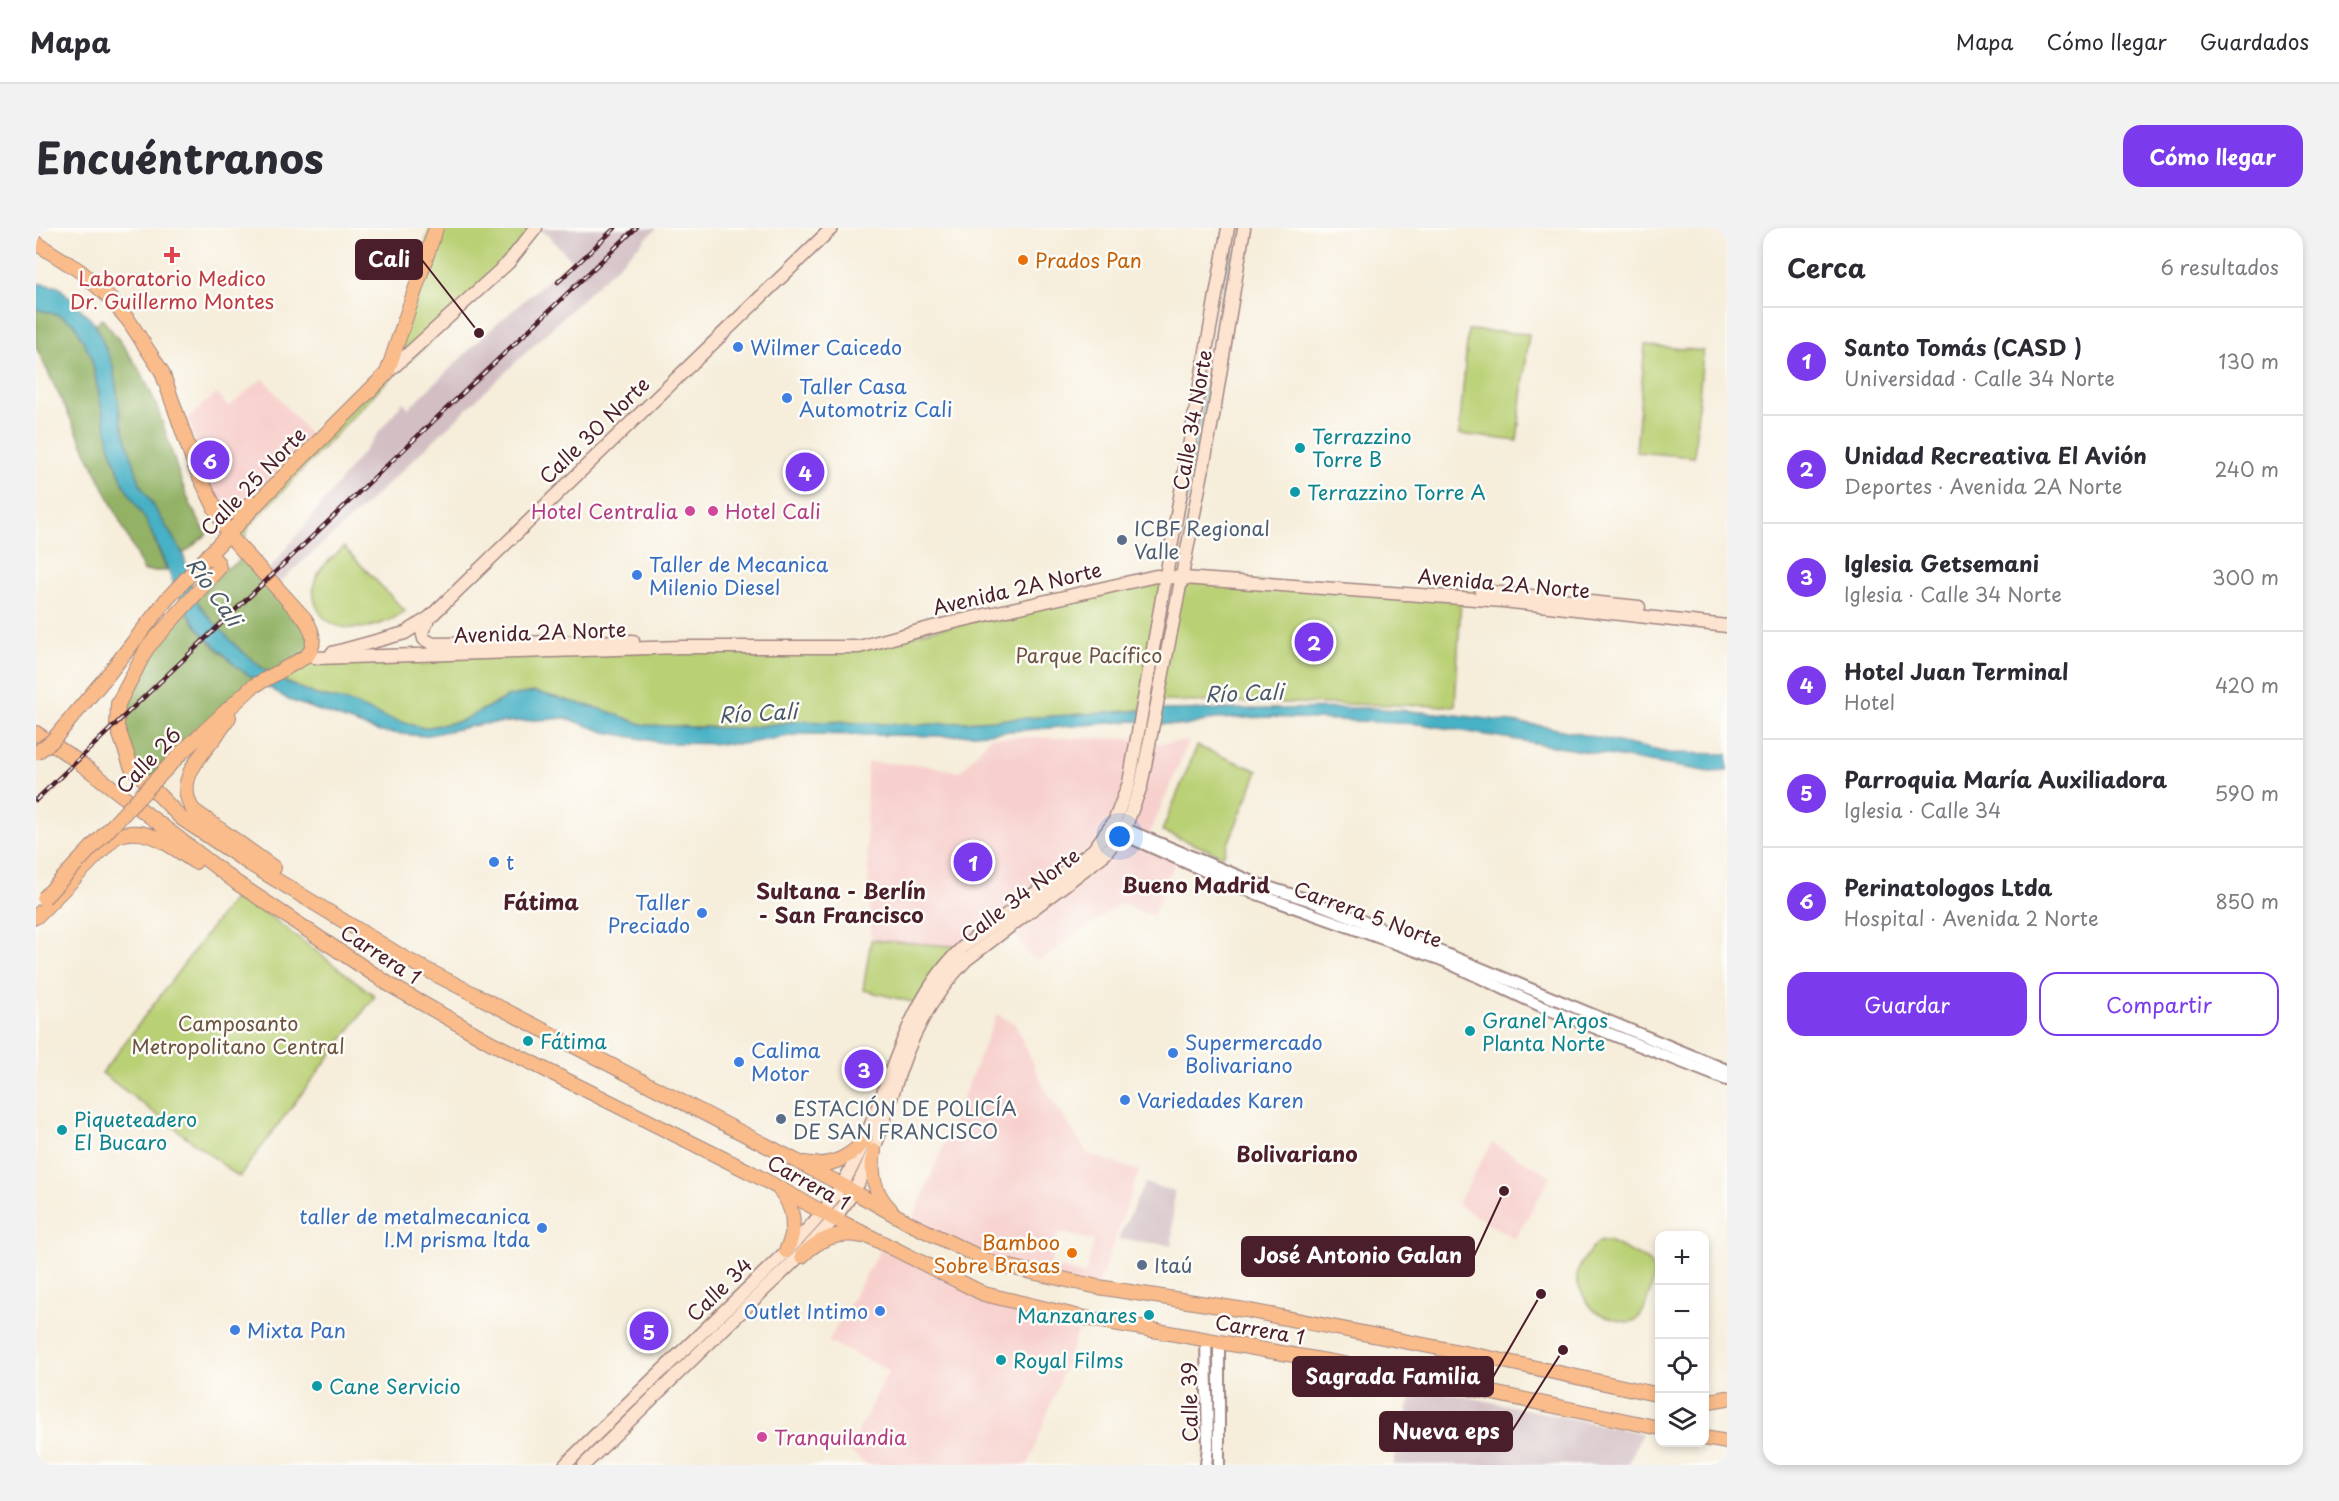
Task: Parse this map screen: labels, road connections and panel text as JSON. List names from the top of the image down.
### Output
{
  "streets": {
    "main road": [
      "Calle 34 Norte",
      "Calle 30 Norte",
      "Calle 25 Norte",
      "Avenida 2A Norte",
      "Calle 26",
      "Carrera 1",
      "Calle 34"
    ],
    "street": ["Carrera 5 Norte", "Calle 39"]
  },
  "crossings": [
    ["Calle 34 Norte", "Avenida 2A Norte"],
    ["Calle 34 Norte", "Carrera 5 Norte"],
    ["Calle 34 Norte", "Carrera 1"],
    ["Calle 34 Norte", "Calle 34"],
    ["Calle 30 Norte", "Avenida 2A Norte"],
    ["Calle 30 Norte", "Calle 26"],
    ["Calle 25 Norte", "Carrera 1"],
    ["Avenida 2A Norte", "Calle 26"],
    ["Carrera 1", "Calle 34"],
    ["Carrera 1", "Calle 39"]
  ],
  "districts": [
    "Bueno Madrid",
    "Sultana - Berlín - San Francisco",
    "Fátima",
    "Bolivariano"
  ],
  "water": ["Río Cali"],
  "parks": ["Parque Pacífico", "Camposanto Metropolitano Central"],
  "places": {
    "health": ["Laboratorio Medico Dr. Guillermo Montes"],
    "other": [
      "Prados Pan",
      "Cali",
      "Wilmer Caicedo",
      "Taller Casa Automotriz Cali",
      "Terrazzino Torre B",
      "Terrazzino Torre A",
      "Hotel Centralia",
      "Hotel Cali",
      "ICBF Regional Valle",
      "Taller de Mecanica Milenio Diesel",
      "t",
      "Taller Preciado",
      "Granel Argos Planta Norte",
      "Fátima",
      "Supermercado Bolivariano",
      "Calima Motor",
      "Variedades Karen",
      "ESTACIÓN DE POLICÍA DE SAN FRANCISCO",
      "Piqueteadero El Bucaro",
      "José Antonio Galan",
      "taller de metalmecanica I.M prisma ltda",
      "Bamboo Sobre Brasas",
      "Itaú",
      "Sagrada Familia",
      "Outlet Intimo",
      "Manzanares",
      "Mixta Pan",
      "Nueva eps",
      "Royal Films",
      "Cane Servicio",
      "Tranquilandia"
    ]
  },
  "page": {
    "header": "Mapa",
    "nav": ["Mapa", "Cómo llegar", "Guardados"],
    "title": "Encuéntranos",
    "buttons": [
      "Cómo llegar",
      ["Guardar", "Compartir"]
    ],
    "heading": ["Cerca", "6 resultados"],
    "list": [
      {
        "mark": "1",
        "name": "Santo Tomás (CASD )",
        "note": "Universidad · Calle 34 Norte",
        "value": "130 m"
      },
      {
        "mark": "2",
        "name": "Unidad Recreativa El Avión",
        "note": "Deportes · Avenida 2A Norte",
        "value": "240 m"
      },
      {
        "mark": "3",
        "name": "Iglesia Getsemani",
        "note": "Iglesia · Calle 34 Norte",
        "value": "300 m"
      },
      {
        "mark": "4",
        "name": "Hotel Juan Terminal",
        "note": "Hotel",
        "value": "420 m"
      },
      {
        "mark": "5",
        "name": "Parroquia María Auxiliadora",
        "note": "Iglesia · Calle 34",
        "value": "590 m"
      },
      {
        "mark": "6",
        "name": "Perinatologos Ltda",
        "note": "Hospital · Avenida 2 Norte",
        "value": "850 m"
      }
    ],
    "pins": [
      "6",
      "4",
      "2",
      "1",
      "3",
      "5"
    ],
    "map_buttons": ["+", "−"]
  }
}
